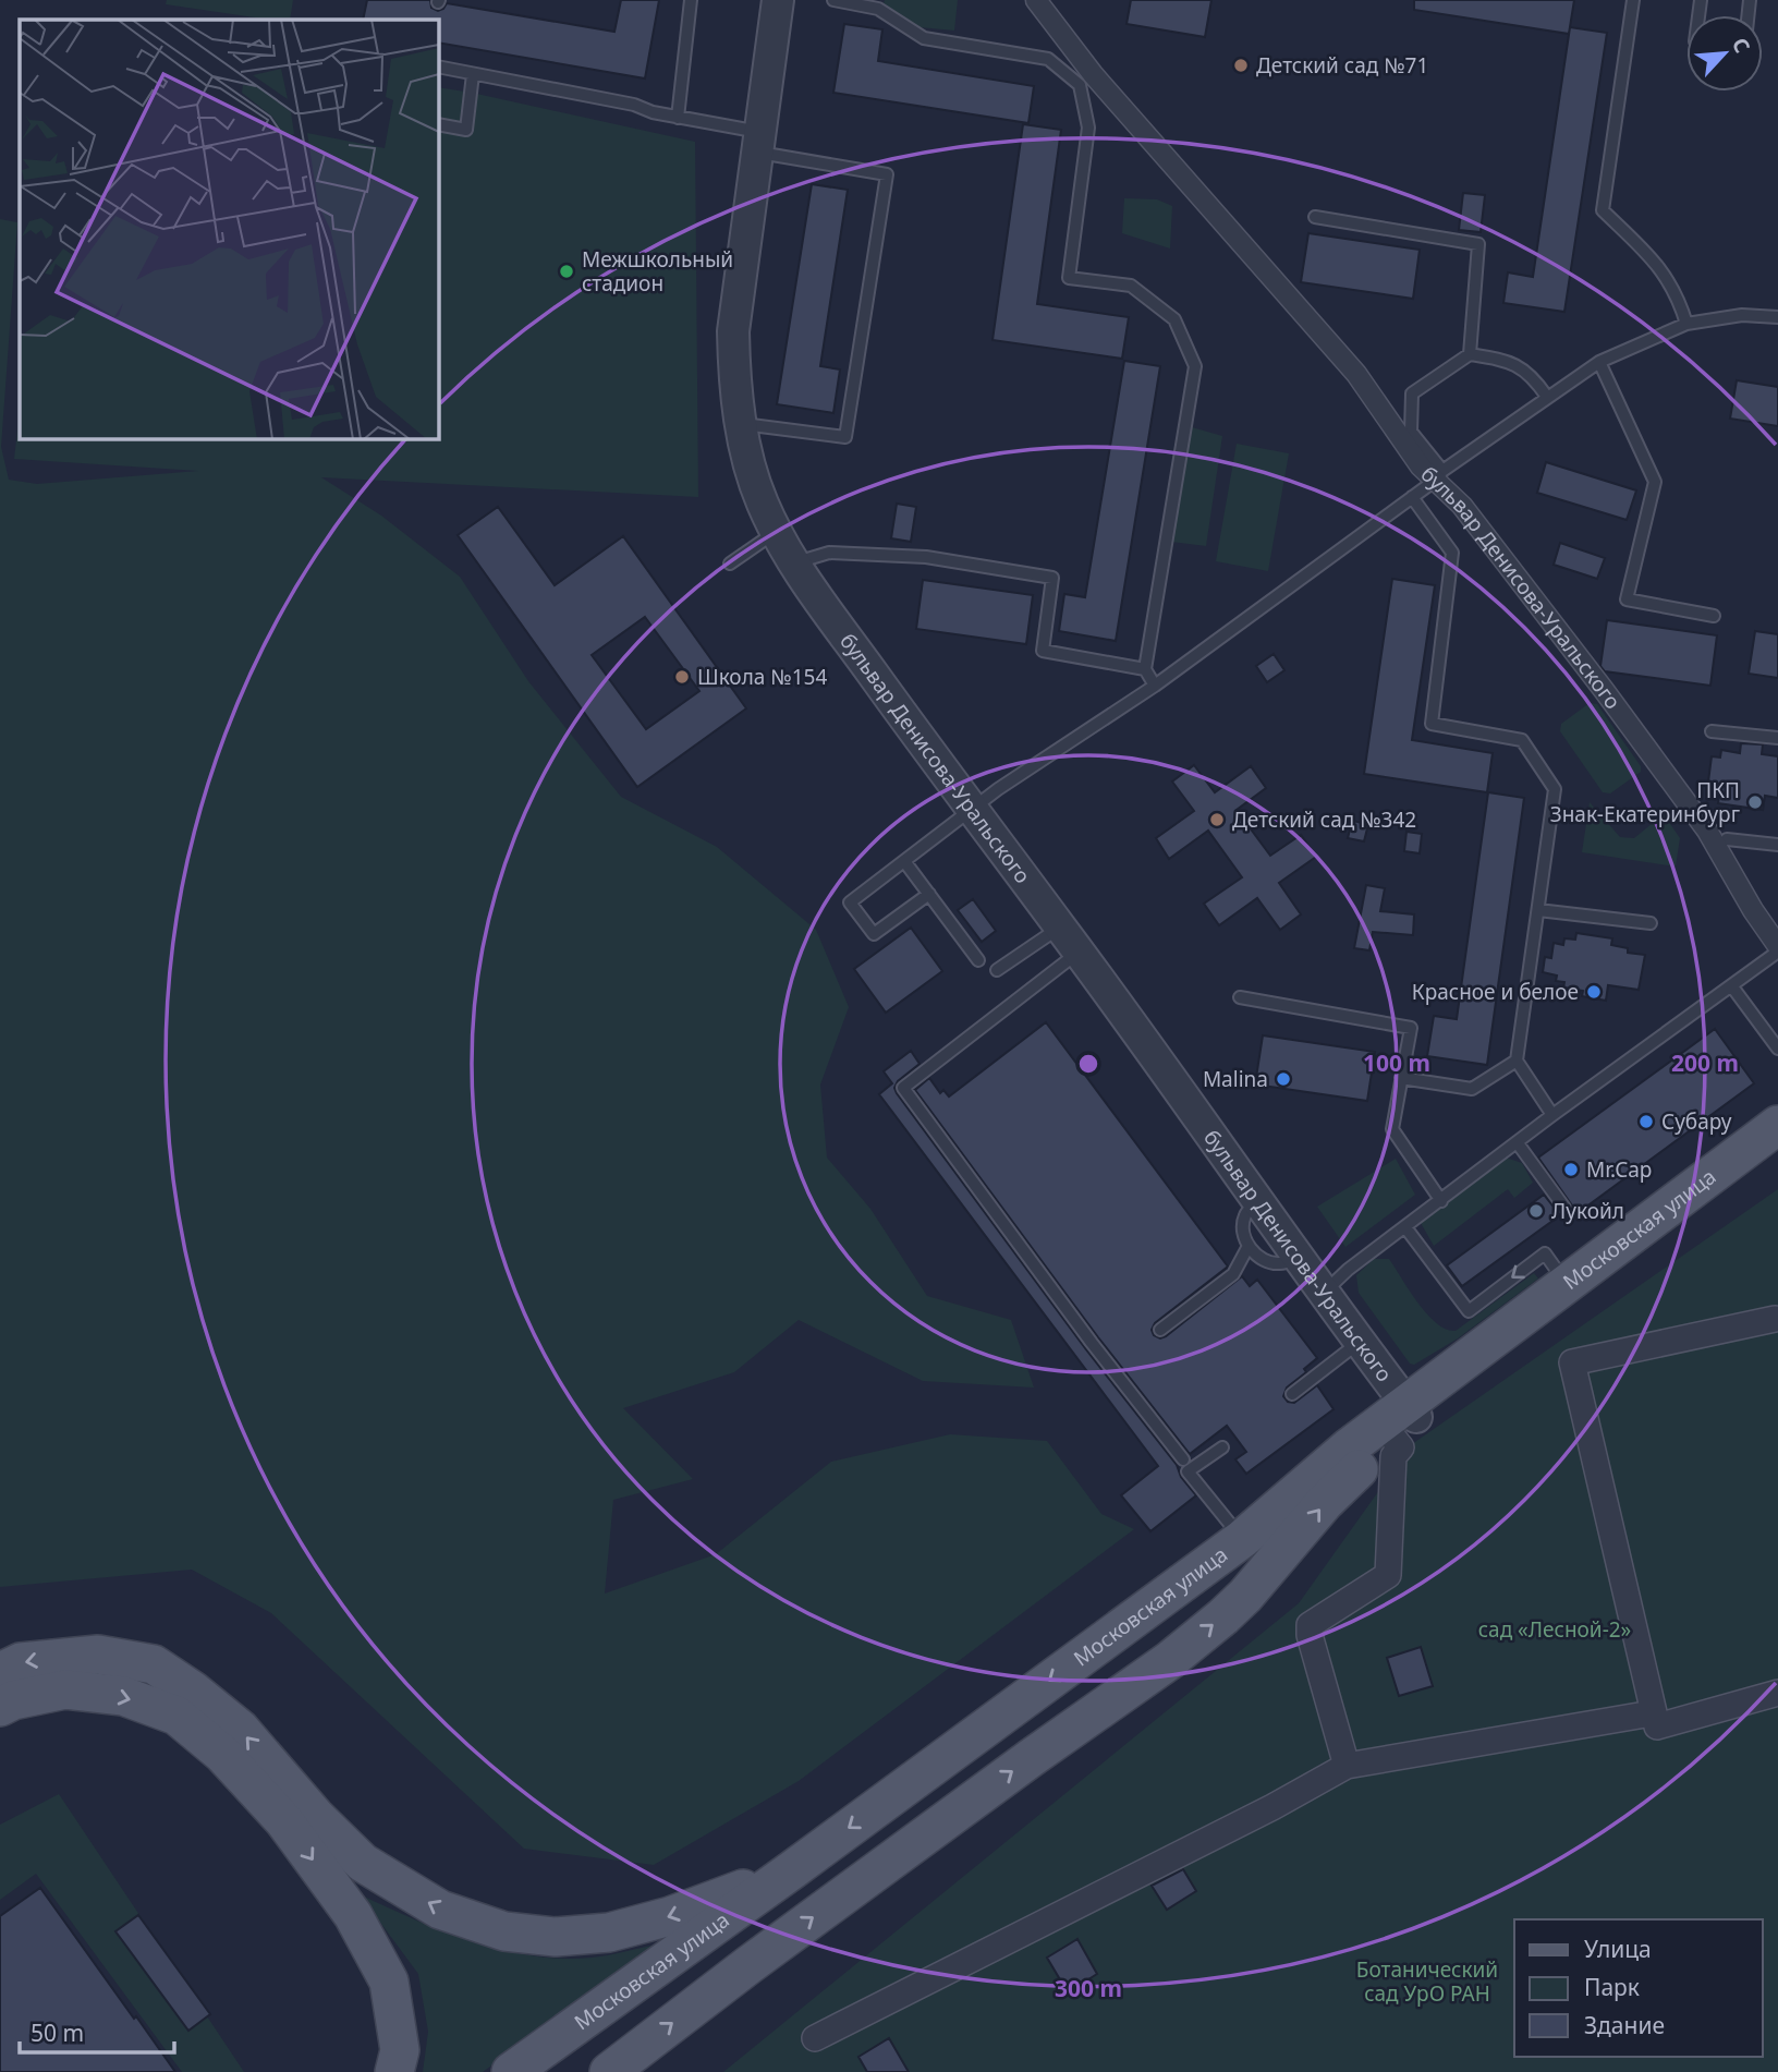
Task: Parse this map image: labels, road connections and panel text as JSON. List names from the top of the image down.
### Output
{
  "streets": {
    "main road": ["Московская улица"],
    "street": ["бульвар Денисова-Уральского"]
  },
  "crossings": [
    ["бульвар Денисова-Уральского", "Московская улица"]
  ],
  "parks": ["сад «Лесной-2»", "Ботанический сад УрО РАН"],
  "places": [
    "Детский сад №71",
    "Межшкольный стадион",
    "Школа №154",
    "ПКП Знак-Екатеринбург",
    "Детский сад №342",
    "Красное и белое",
    "Malina",
    "Субару",
    "Mr.Cap",
    "Лукойл"
  ],
  "legend": ["Улица", "Парк", "Здание"],
  "scale_bar": "50 m",
  "north": "top right",
  "rings": ["100 m", "200 m", "300 m"]
}
